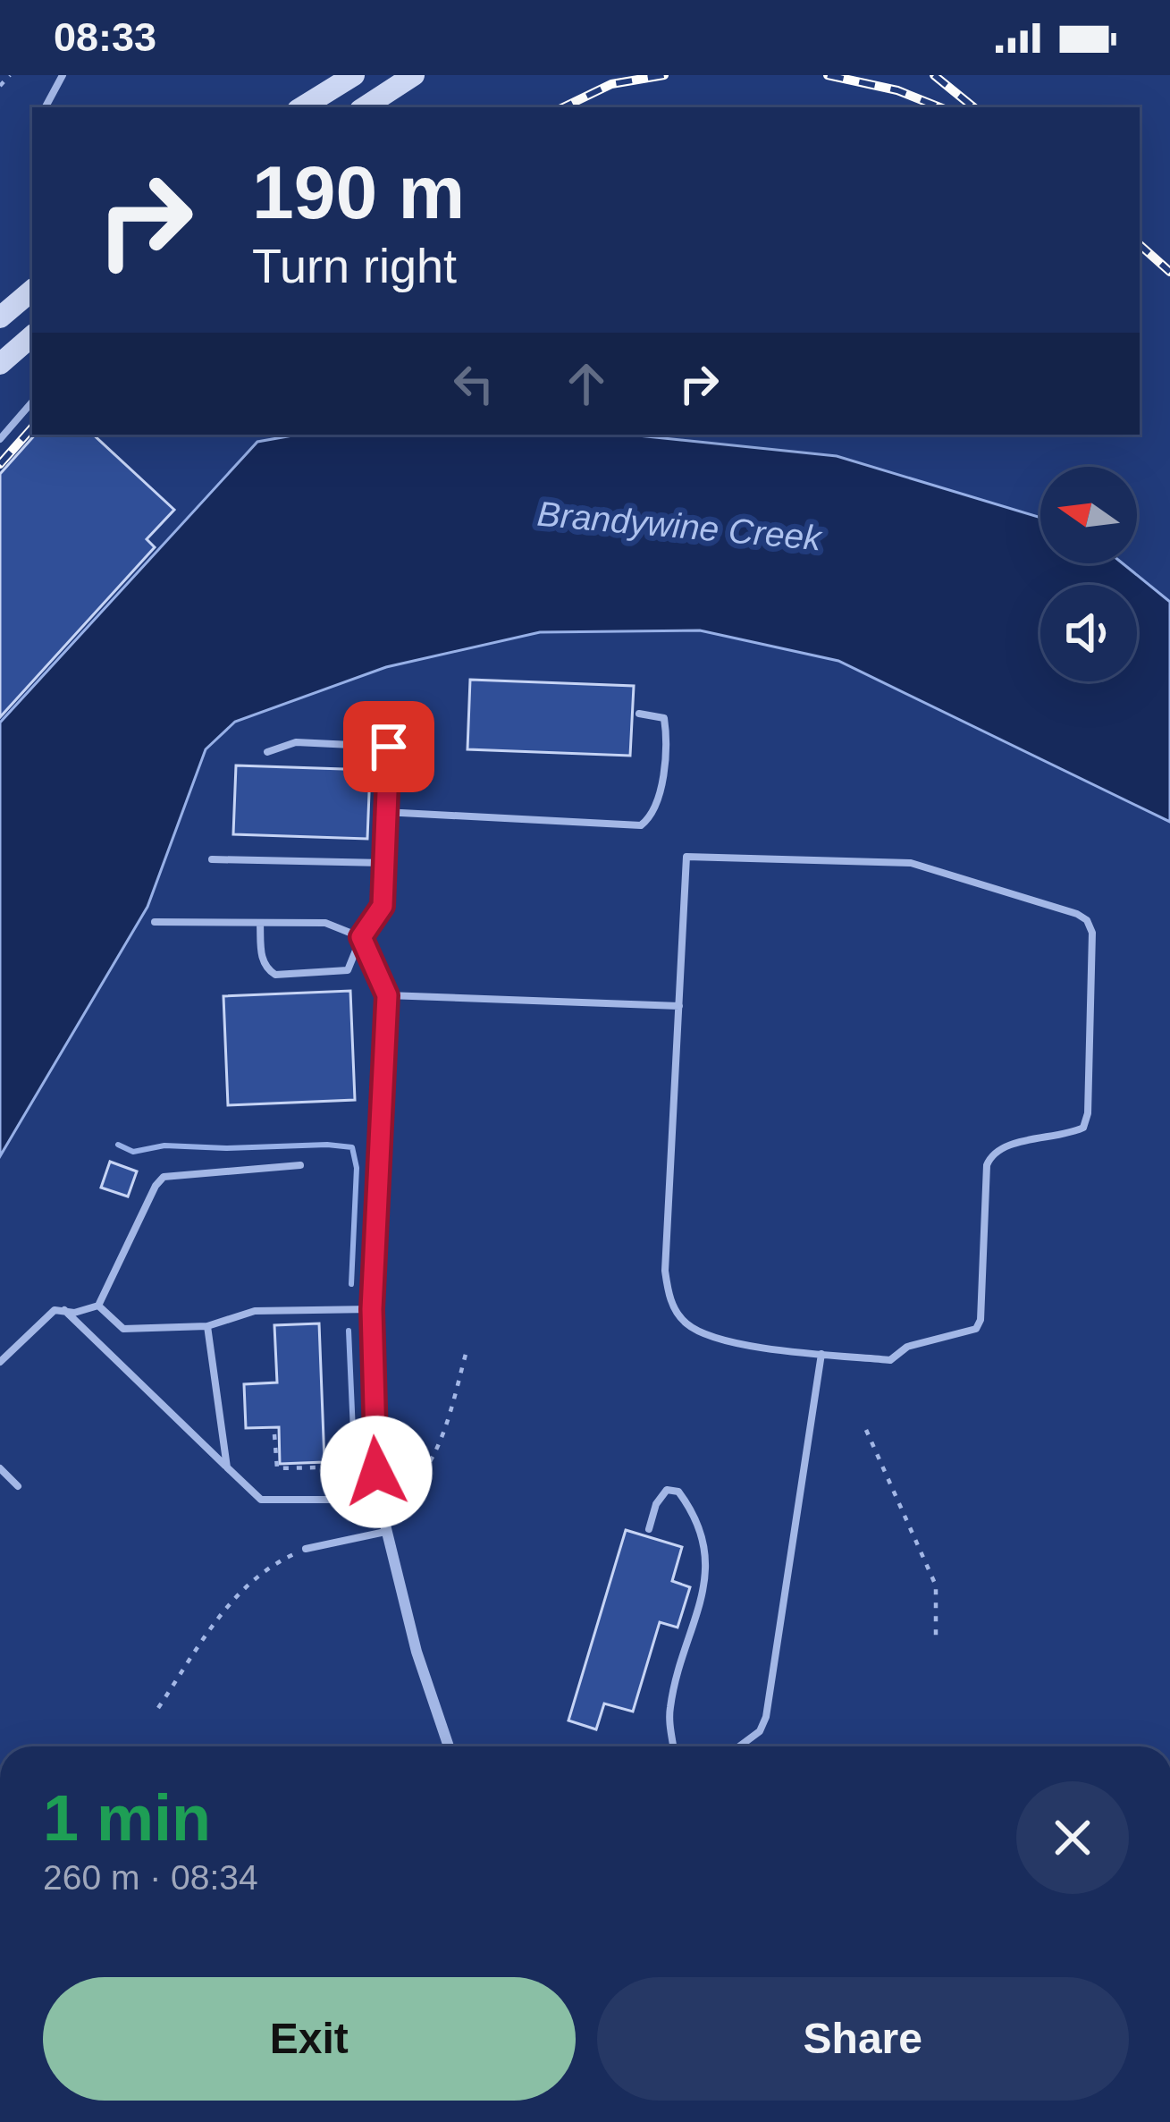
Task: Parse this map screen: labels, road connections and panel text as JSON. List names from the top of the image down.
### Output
{
  "water": ["Brandywine Creek"],
  "north": "left",
  "page": {
    "status": "08:33",
    "turn": ["190 m", "Turn right"],
    "heading": ["1 min", "260 m · 08:34"],
    "buttons": ["Exit", "Share"]
  }
}
